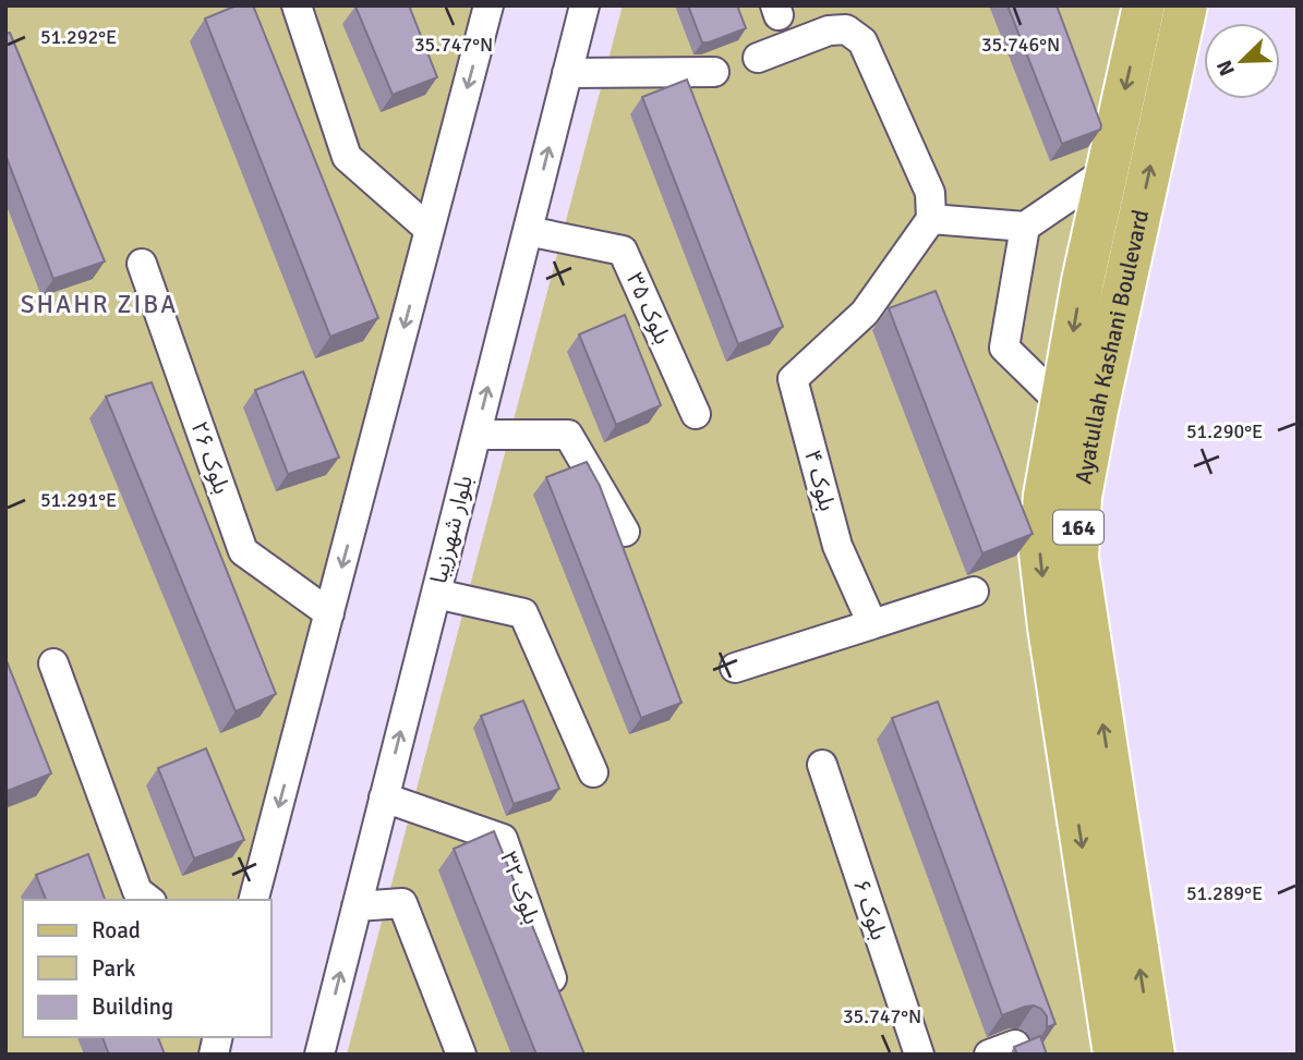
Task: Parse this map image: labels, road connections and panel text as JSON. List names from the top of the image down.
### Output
{
  "streets": {
    "main road": ["Ayatullah Kashani Boulevard", "164"],
    "street": [
      "بلوک ۳۵",
      "بلوک ۲۶",
      "بلوک ۴",
      "بلوار شهرزیبا",
      "بلوک ۳۲",
      "بلوک ۶"
    ]
  },
  "crossings": [
    ["بلوک ۳۵", "بلوار شهرزیبا"],
    ["بلوار شهرزیبا", "بلوک ۳۲"]
  ],
  "districts": ["SHAHR ZIBA"],
  "legend": ["Road", "Park", "Building"],
  "north": "bottom left",
  "coordinates": [
    "51.292°E",
    "35.747°N",
    "35.746°N",
    "51.290°E",
    "51.291°E",
    "51.289°E"
  ]
}
